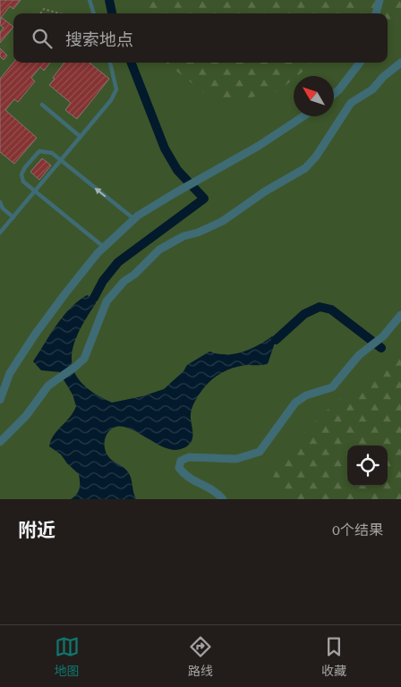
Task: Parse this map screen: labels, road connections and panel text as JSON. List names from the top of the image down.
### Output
{
  "north": "top left",
  "page": {
    "search": "搜索地点",
    "heading": ["附近", "0个结果"],
    "nav": ["地图", "路线", "收藏"]
  }
}
